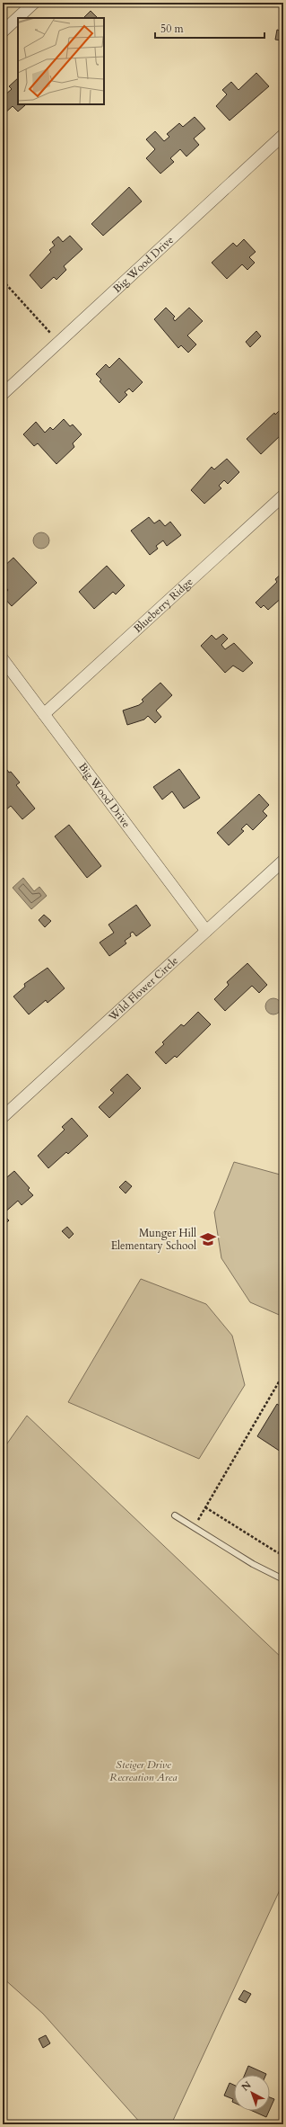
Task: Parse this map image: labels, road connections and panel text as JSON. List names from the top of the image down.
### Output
{
  "streets": {
    "street": ["Big Wood Drive", "Blueberry Ridge", "Wild Flower Circle"]
  },
  "crossings": [
    ["Big Wood Drive", "Blueberry Ridge"],
    ["Big Wood Drive", "Wild Flower Circle"]
  ],
  "parks": ["Steiger Drive Recreation Area"],
  "places": {
    "school or university": ["Munger Hill Elementary School"]
  },
  "scale_bar": "50 m",
  "north": "top left"
}
